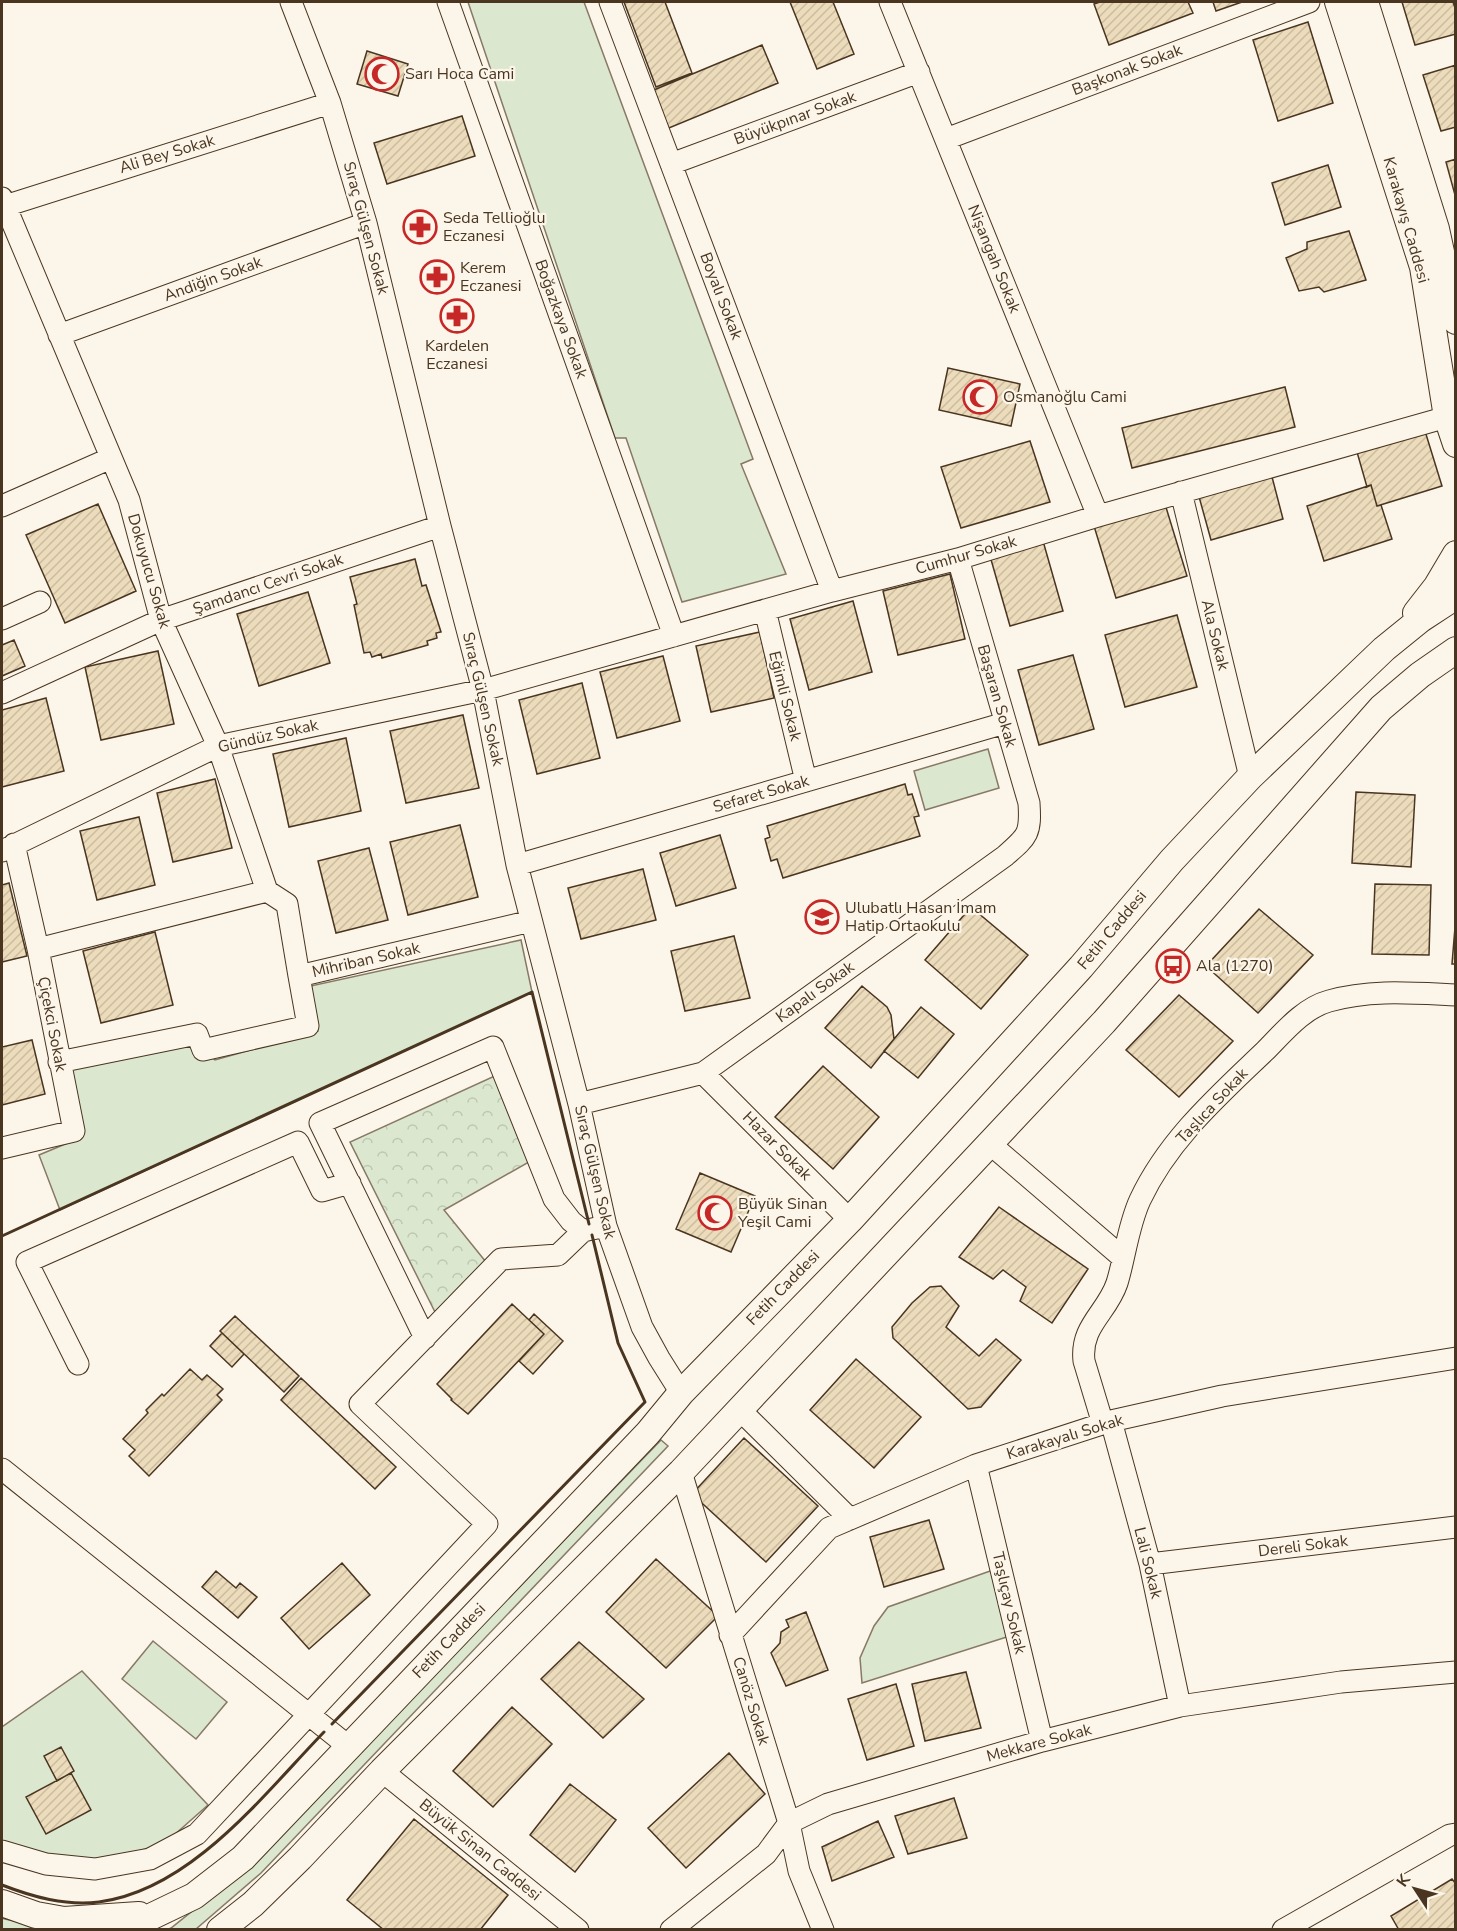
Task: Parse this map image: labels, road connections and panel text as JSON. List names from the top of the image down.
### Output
{
  "streets": {
    "main road": ["Karakayış Caddesi", "Fetih Caddesi"],
    "street": [
      "Başkonak Sokak",
      "Büyükpınar Sokak",
      "Ali Bey Sokak",
      "Sıraç Gülşen Sokak",
      "Nişangah Sokak",
      "Andiğin Sokak",
      "Boyalı Sokak",
      "Boğazkaya Sokak",
      "Cumhur Sokak",
      "Dokuyucu Sokak",
      "Şamdancı Cevri Sokak",
      "Ala Sokak",
      "Eğimli Sokak",
      "Başaran Sokak",
      "Gündüz Sokak",
      "Sefaret Sokak",
      "Mihriban Sokak",
      "Kapalı Sokak",
      "Çiçekci Sokak",
      "Taşlıca Sokak",
      "Hazar Sokak",
      "Karakayalı Sokak",
      "Dereli Sokak",
      "Lali Sokak",
      "Taşlıçay Sokak",
      "Canöz Sokak",
      "Mekkare Sokak",
      "Büyük Sinan Caddesi"
    ]
  },
  "crossings": [
    ["Başkonak Sokak", "Nişangah Sokak"],
    ["Büyükpınar Sokak", "Nişangah Sokak"],
    ["Büyükpınar Sokak", "Boyalı Sokak"],
    ["Ali Bey Sokak", "Sıraç Gülşen Sokak"],
    ["Ali Bey Sokak", "Dokuyucu Sokak"],
    ["Karakayış Caddesi", "Cumhur Sokak"],
    ["Sıraç Gülşen Sokak", "Andiğin Sokak"],
    ["Sıraç Gülşen Sokak", "Cumhur Sokak"],
    ["Sıraç Gülşen Sokak", "Şamdancı Cevri Sokak"],
    ["Sıraç Gülşen Sokak", "Gündüz Sokak"],
    ["Sıraç Gülşen Sokak", "Sefaret Sokak"],
    ["Sıraç Gülşen Sokak", "Fetih Caddesi"],
    ["Sıraç Gülşen Sokak", "Mihriban Sokak"],
    ["Sıraç Gülşen Sokak", "Kapalı Sokak"],
    ["Nişangah Sokak", "Cumhur Sokak"],
    ["Andiğin Sokak", "Dokuyucu Sokak"],
    ["Boyalı Sokak", "Cumhur Sokak"],
    ["Boğazkaya Sokak", "Cumhur Sokak"],
    ["Cumhur Sokak", "Ala Sokak"],
    ["Cumhur Sokak", "Eğimli Sokak"],
    ["Cumhur Sokak", "Başaran Sokak"],
    ["Cumhur Sokak", "Gündüz Sokak"],
    ["Dokuyucu Sokak", "Şamdancı Cevri Sokak"],
    ["Dokuyucu Sokak", "Gündüz Sokak"],
    ["Dokuyucu Sokak", "Mihriban Sokak"],
    ["Ala Sokak", "Fetih Caddesi"],
    ["Eğimli Sokak", "Sefaret Sokak"],
    ["Başaran Sokak", "Sefaret Sokak"],
    ["Başaran Sokak", "Kapalı Sokak"],
    ["Gündüz Sokak", "Çiçekci Sokak"],
    ["Fetih Caddesi", "Hazar Sokak"],
    ["Mihriban Sokak", "Çiçekci Sokak"],
    ["Kapalı Sokak", "Hazar Sokak"],
    ["Taşlıca Sokak", "Karakayalı Sokak"],
    ["Taşlıca Sokak", "Lali Sokak"],
    ["Karakayalı Sokak", "Lali Sokak"],
    ["Karakayalı Sokak", "Taşlıçay Sokak"],
    ["Karakayalı Sokak", "Canöz Sokak"],
    ["Dereli Sokak", "Lali Sokak"],
    ["Lali Sokak", "Mekkare Sokak"],
    ["Taşlıçay Sokak", "Mekkare Sokak"],
    ["Canöz Sokak", "Mekkare Sokak"]
  ],
  "places": {
    "mosque": ["Sarı Hoca Cami", "Osmanoğlu Cami", "Büyük Sinan Yeşil Cami"],
    "pharmacy": ["Seda Tellioğlu Eczanesi", "Kerem Eczanesi", "Kardelen Eczanesi"],
    "school or university": ["Ulubatlı Hasan İmam Hatip Ortaokulu"],
    "bus stop": ["Ala (1270)"]
  },
  "north": "top left"
}
